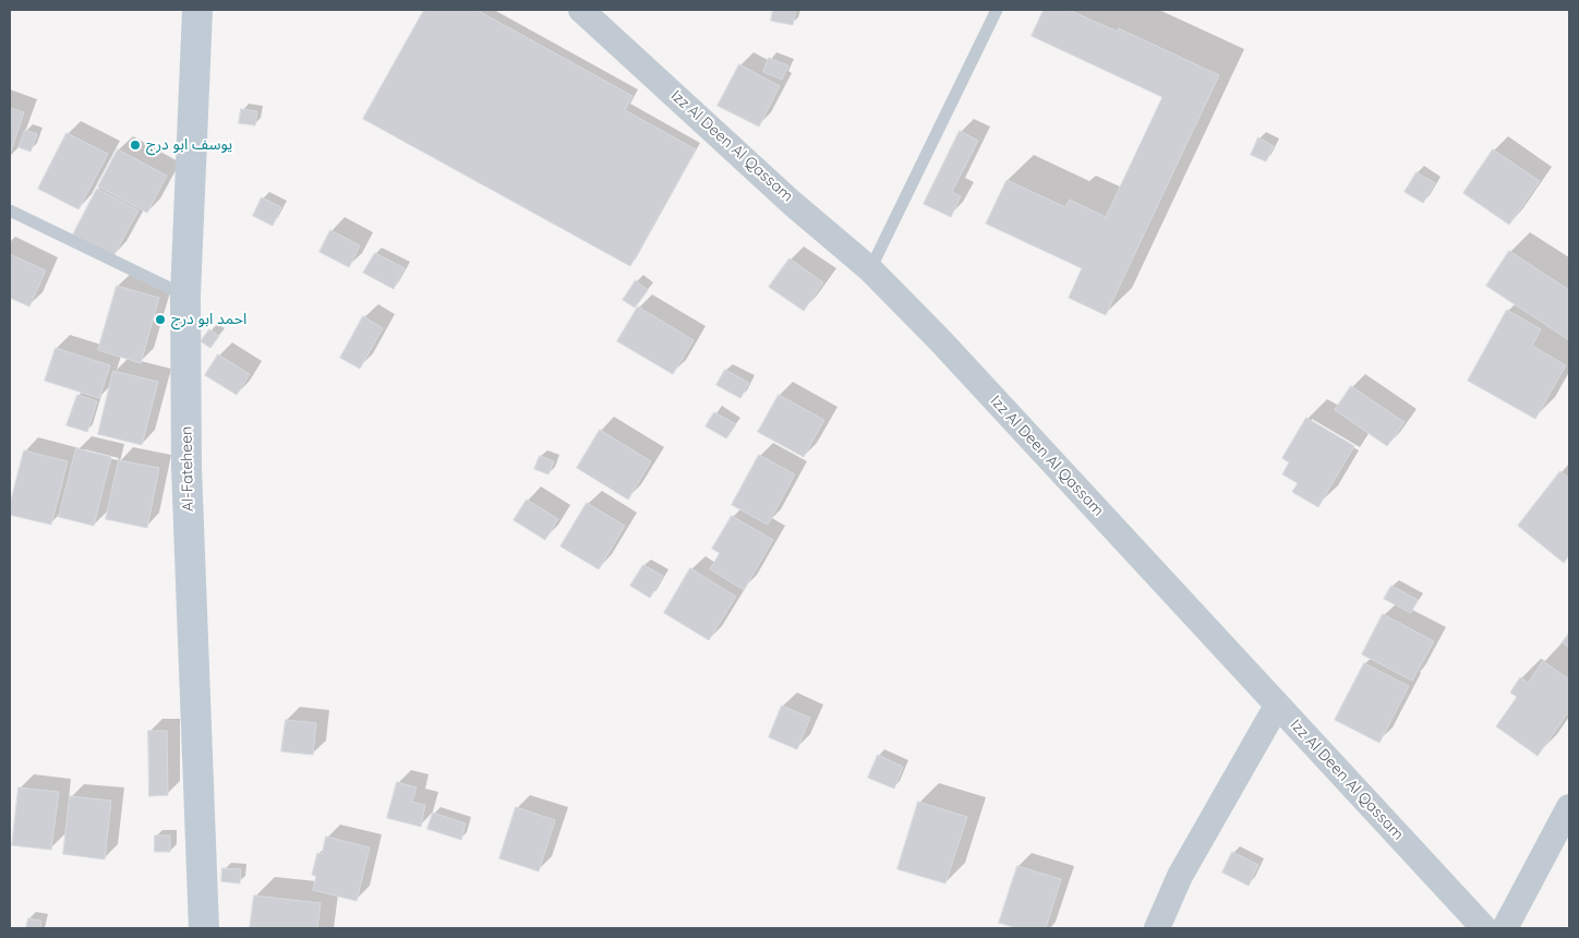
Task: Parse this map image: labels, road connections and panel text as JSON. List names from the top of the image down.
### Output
{
  "streets": {
    "street": ["Izz Al Deen Al Qassam", "Al-Fateheen"]
  },
  "places": ["يوسف ابو درج", "احمد ابو درج"]
}
